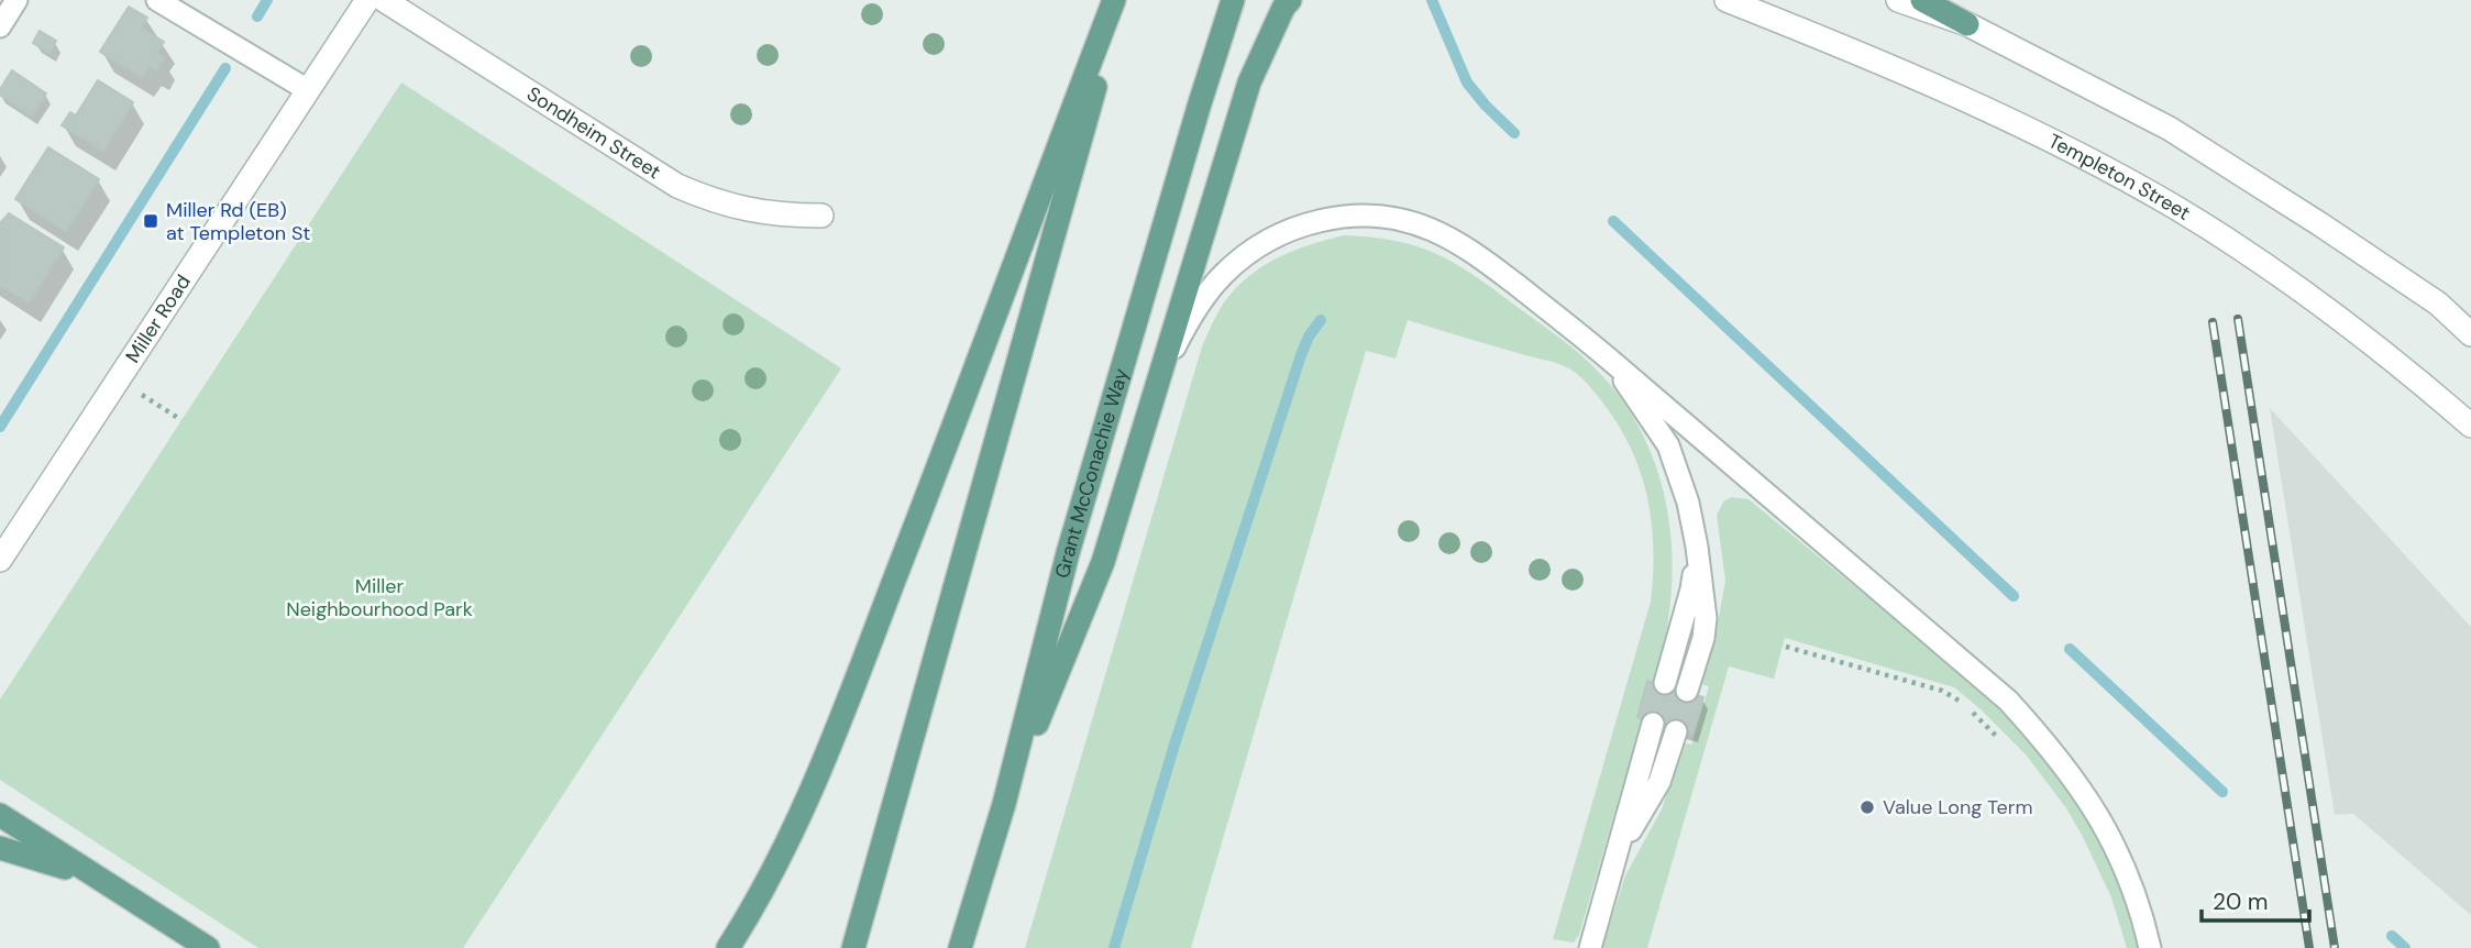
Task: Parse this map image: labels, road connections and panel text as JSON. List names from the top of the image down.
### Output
{
  "streets": {
    "main road": ["Grant McConachie Way"],
    "street": ["Sondheim Street", "Templeton Street", "Miller Road"]
  },
  "parks": ["Miller Neighbourhood Park"],
  "places": {
    "transit": ["Miller Rd (EB) at Templeton St"],
    "other": ["Value Long Term"]
  },
  "scale_bar": "20 m"
}
